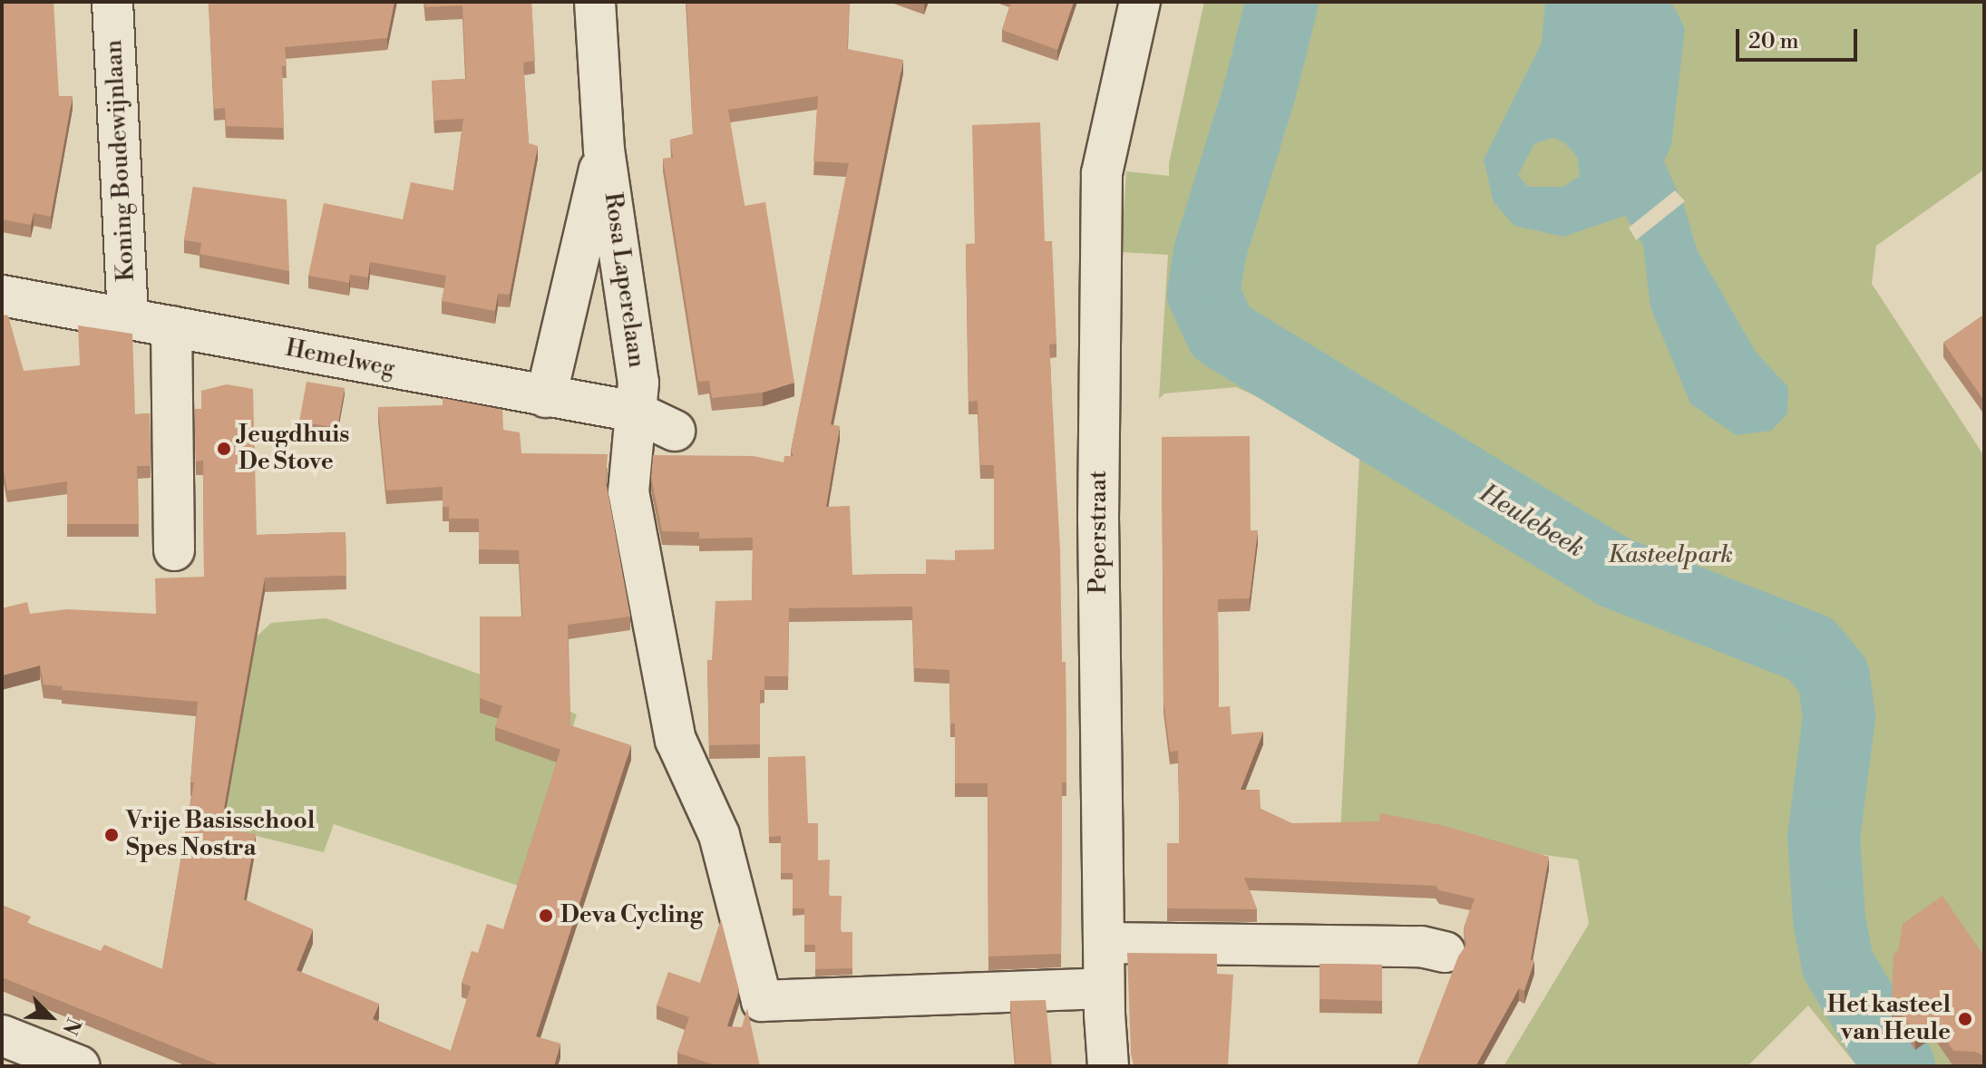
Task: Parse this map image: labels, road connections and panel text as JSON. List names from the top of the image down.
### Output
{
  "streets": {
    "street": [
      "Koning Boudewijnlaan",
      "Rosa Laperelaan",
      "Hemelweg",
      "Peperstraat"
    ]
  },
  "crossings": [
    ["Koning Boudewijnlaan", "Hemelweg"],
    ["Rosa Laperelaan", "Hemelweg"],
    ["Rosa Laperelaan", "Peperstraat"]
  ],
  "water": ["Heulebeek"],
  "parks": ["Kasteelpark"],
  "places": [
    "Jeugdhuis De Stove",
    "Vrije Basisschool Spes Nostra",
    "Deva Cycling",
    "Het kasteel van Heule"
  ],
  "scale_bar": "20 m",
  "north": "bottom right"
}
